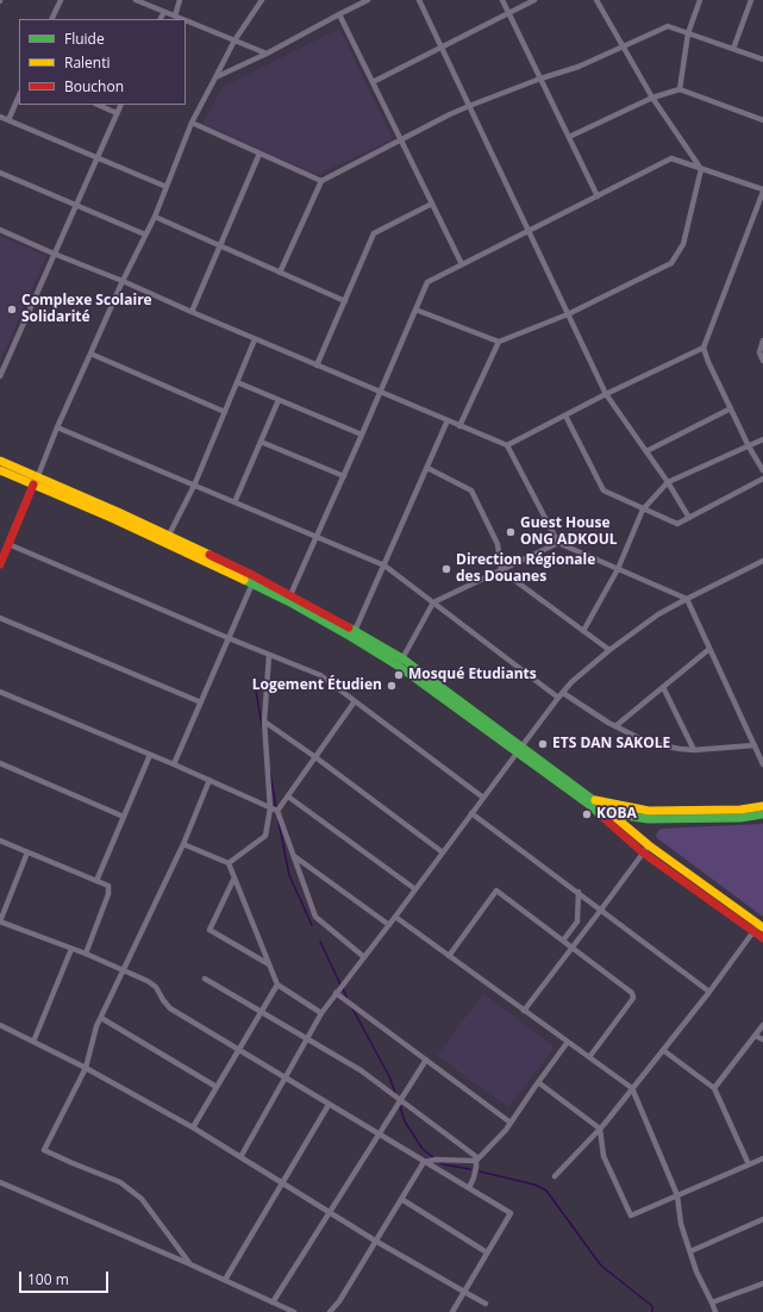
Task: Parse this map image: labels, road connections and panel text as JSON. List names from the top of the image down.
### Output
{
  "places": [
    "Complexe Scolaire Solidarité",
    "Guest House ONG ADKOUL",
    "Direction Régionale des Douanes",
    "Mosqué Etudiants",
    "Logement Étudien",
    "ETS DAN SAKOLE",
    "KOBA"
  ],
  "legend": ["Fluide", "Ralenti", "Bouchon"],
  "scale_bar": "100 m"
}
